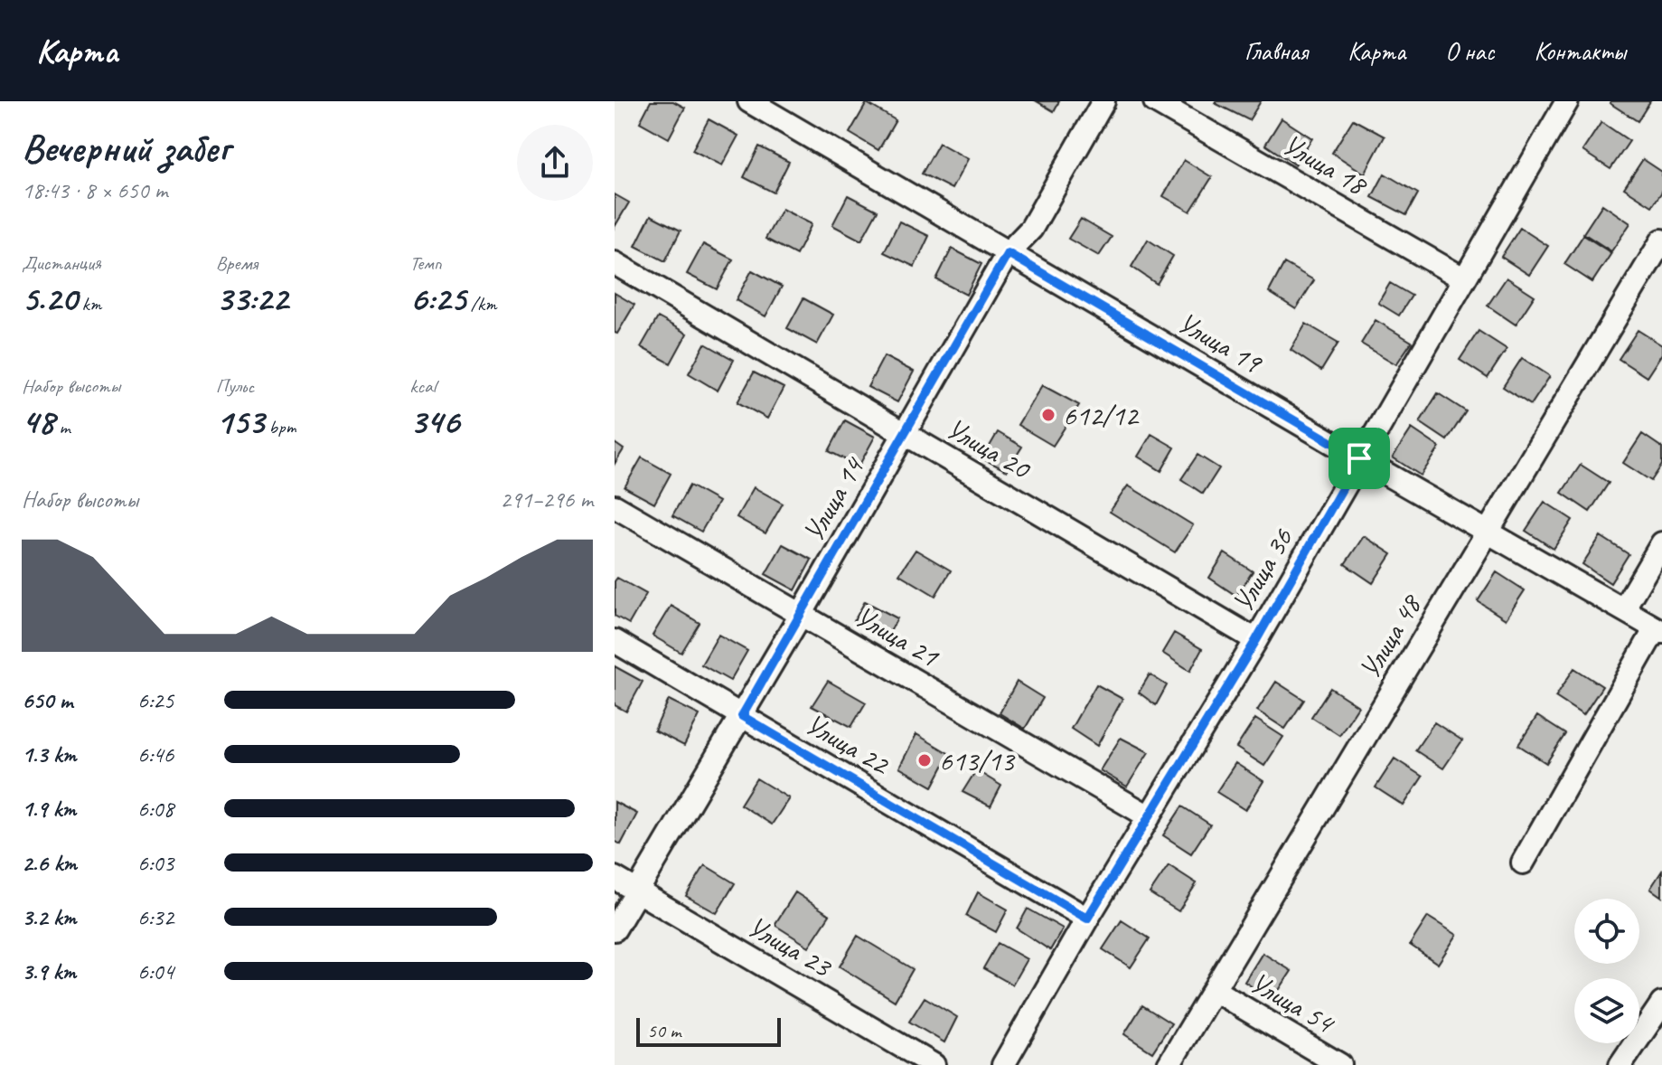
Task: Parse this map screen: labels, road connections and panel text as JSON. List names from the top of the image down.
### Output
{
  "streets": {
    "street": [
      "Улица 18",
      "Улица 19",
      "Улица 20",
      "Улица 14",
      "Улица 36",
      "Улица 21",
      "Улица 48",
      "Улица 22",
      "Улица 23",
      "Улица 54"
    ]
  },
  "crossings": [
    ["Улица 18", "Улица 36"],
    ["Улица 19", "Улица 14"],
    ["Улица 19", "Улица 36"],
    ["Улица 19", "Улица 48"],
    ["Улица 20", "Улица 14"],
    ["Улица 20", "Улица 36"],
    ["Улица 14", "Улица 21"],
    ["Улица 14", "Улица 22"],
    ["Улица 14", "Улица 23"],
    ["Улица 36", "Улица 21"],
    ["Улица 36", "Улица 22"],
    ["Улица 48", "Улица 54"]
  ],
  "places": ["612/12", "613/13"],
  "scale_bar": "50 m",
  "page": {
    "header": "Карта",
    "nav": [
      "Главная",
      "Карта",
      "О нас",
      "Контакты"
    ],
    "heading": ["Вечерний забег", "18:43 · 8 × 650 m"],
    "stats": [
      ["Дистанция", "5.20 km"],
      ["Время", "33:22"],
      ["Темп", "6:25 /km"],
      ["Набор высоты", "48 m"],
      ["Пульс", "153 bpm"],
      ["kcal", "346"]
    ],
    "chart": ["Набор высоты", "291–296 m"],
    "list": [
      {
        "name": "650 m",
        "note": "6:25"
      },
      {
        "name": "1.3 km",
        "note": "6:46"
      },
      {
        "name": "1.9 km",
        "note": "6:08"
      },
      {
        "name": "2.6 km",
        "note": "6:03"
      },
      {
        "name": "3.2 km",
        "note": "6:32"
      },
      {
        "name": "3.9 km",
        "note": "6:04"
      }
    ],
    "scale": "50 m"
  }
}
